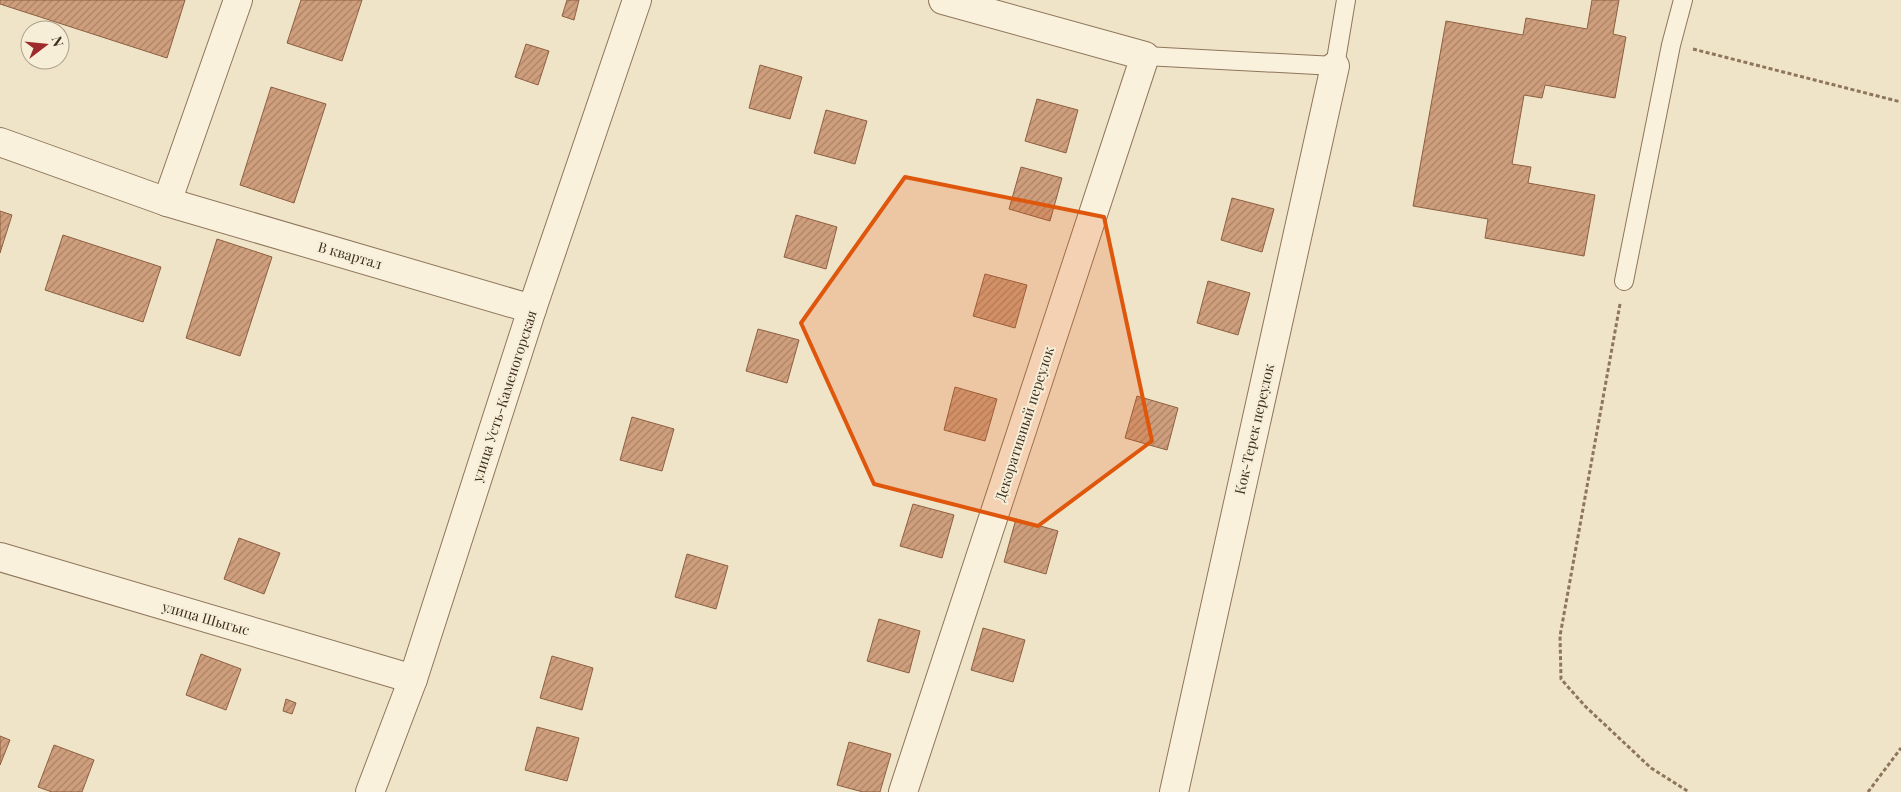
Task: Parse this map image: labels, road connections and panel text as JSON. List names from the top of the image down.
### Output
{
  "streets": {
    "street": [
      "В квартал",
      "улица Усть-Каменогорская",
      "Декоративный переулок",
      "Кок-Терек переулок",
      "улица Шыгыс"
    ]
  },
  "crossings": [
    ["В квартал", "улица Усть-Каменогорская"],
    ["улица Усть-Каменогорская", "улица Шыгыс"]
  ],
  "north": "right"
}
